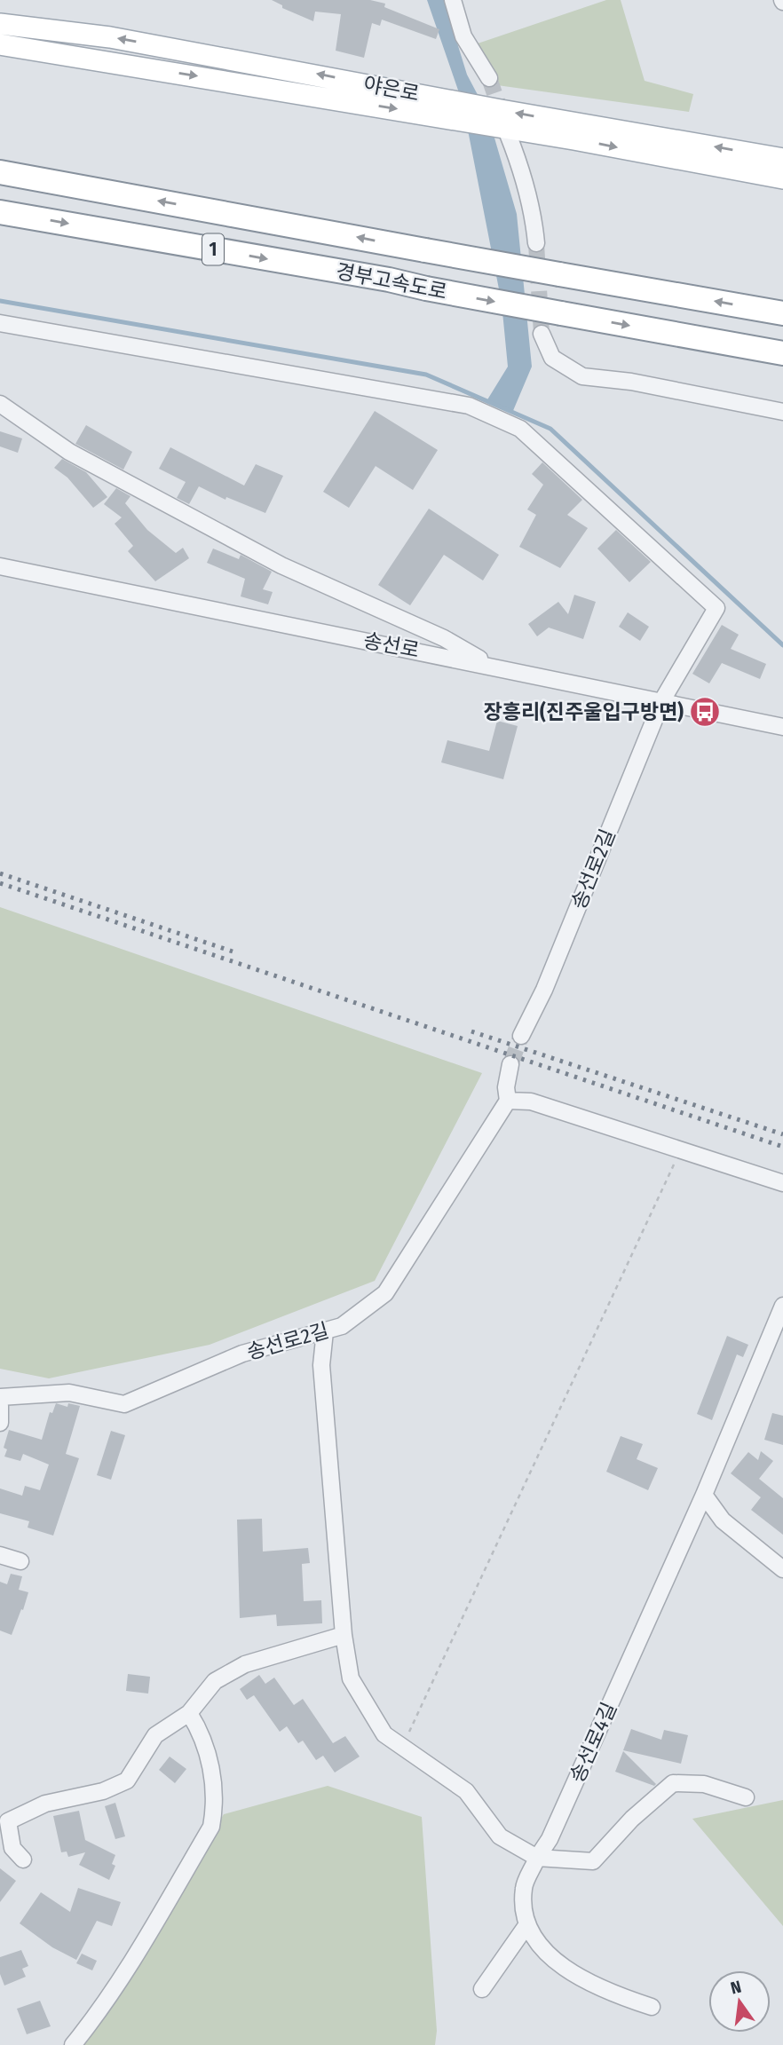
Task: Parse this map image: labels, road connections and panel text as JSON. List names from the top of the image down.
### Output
{
  "streets": {
    "highway": ["1", "경부고속도로"],
    "main road": ["야은로"],
    "street": ["송선로", "송선로2길", "송선로4길"]
  },
  "crossings": [
    ["송선로", "송선로2길"]
  ],
  "places": {
    "bus stop": ["장흥리(진주울입구방면)"]
  },
  "north": "top"
}
